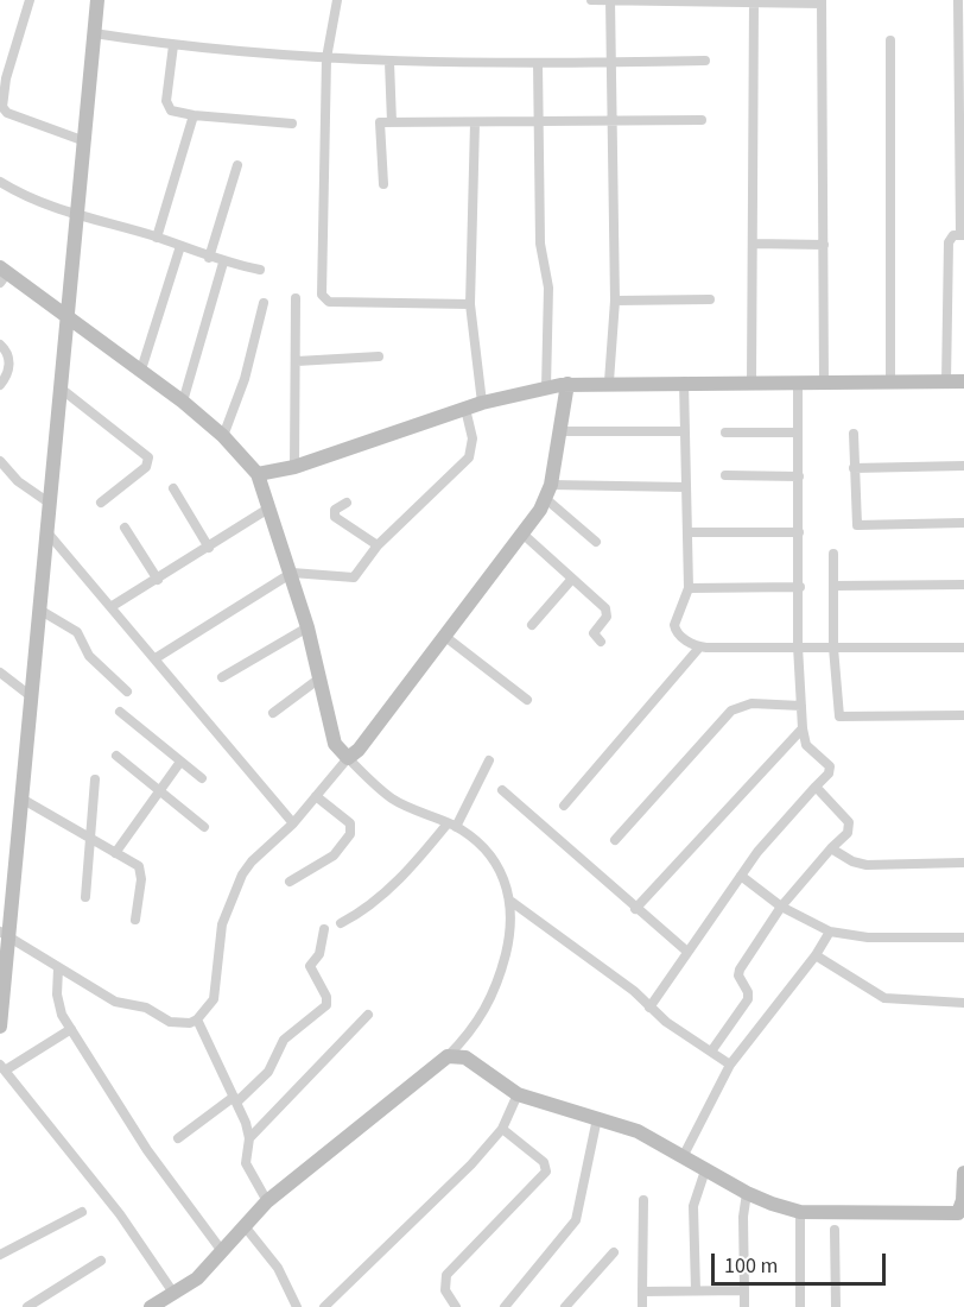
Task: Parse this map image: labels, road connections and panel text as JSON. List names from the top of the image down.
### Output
{
  "scale_bar": "100 m"
}
